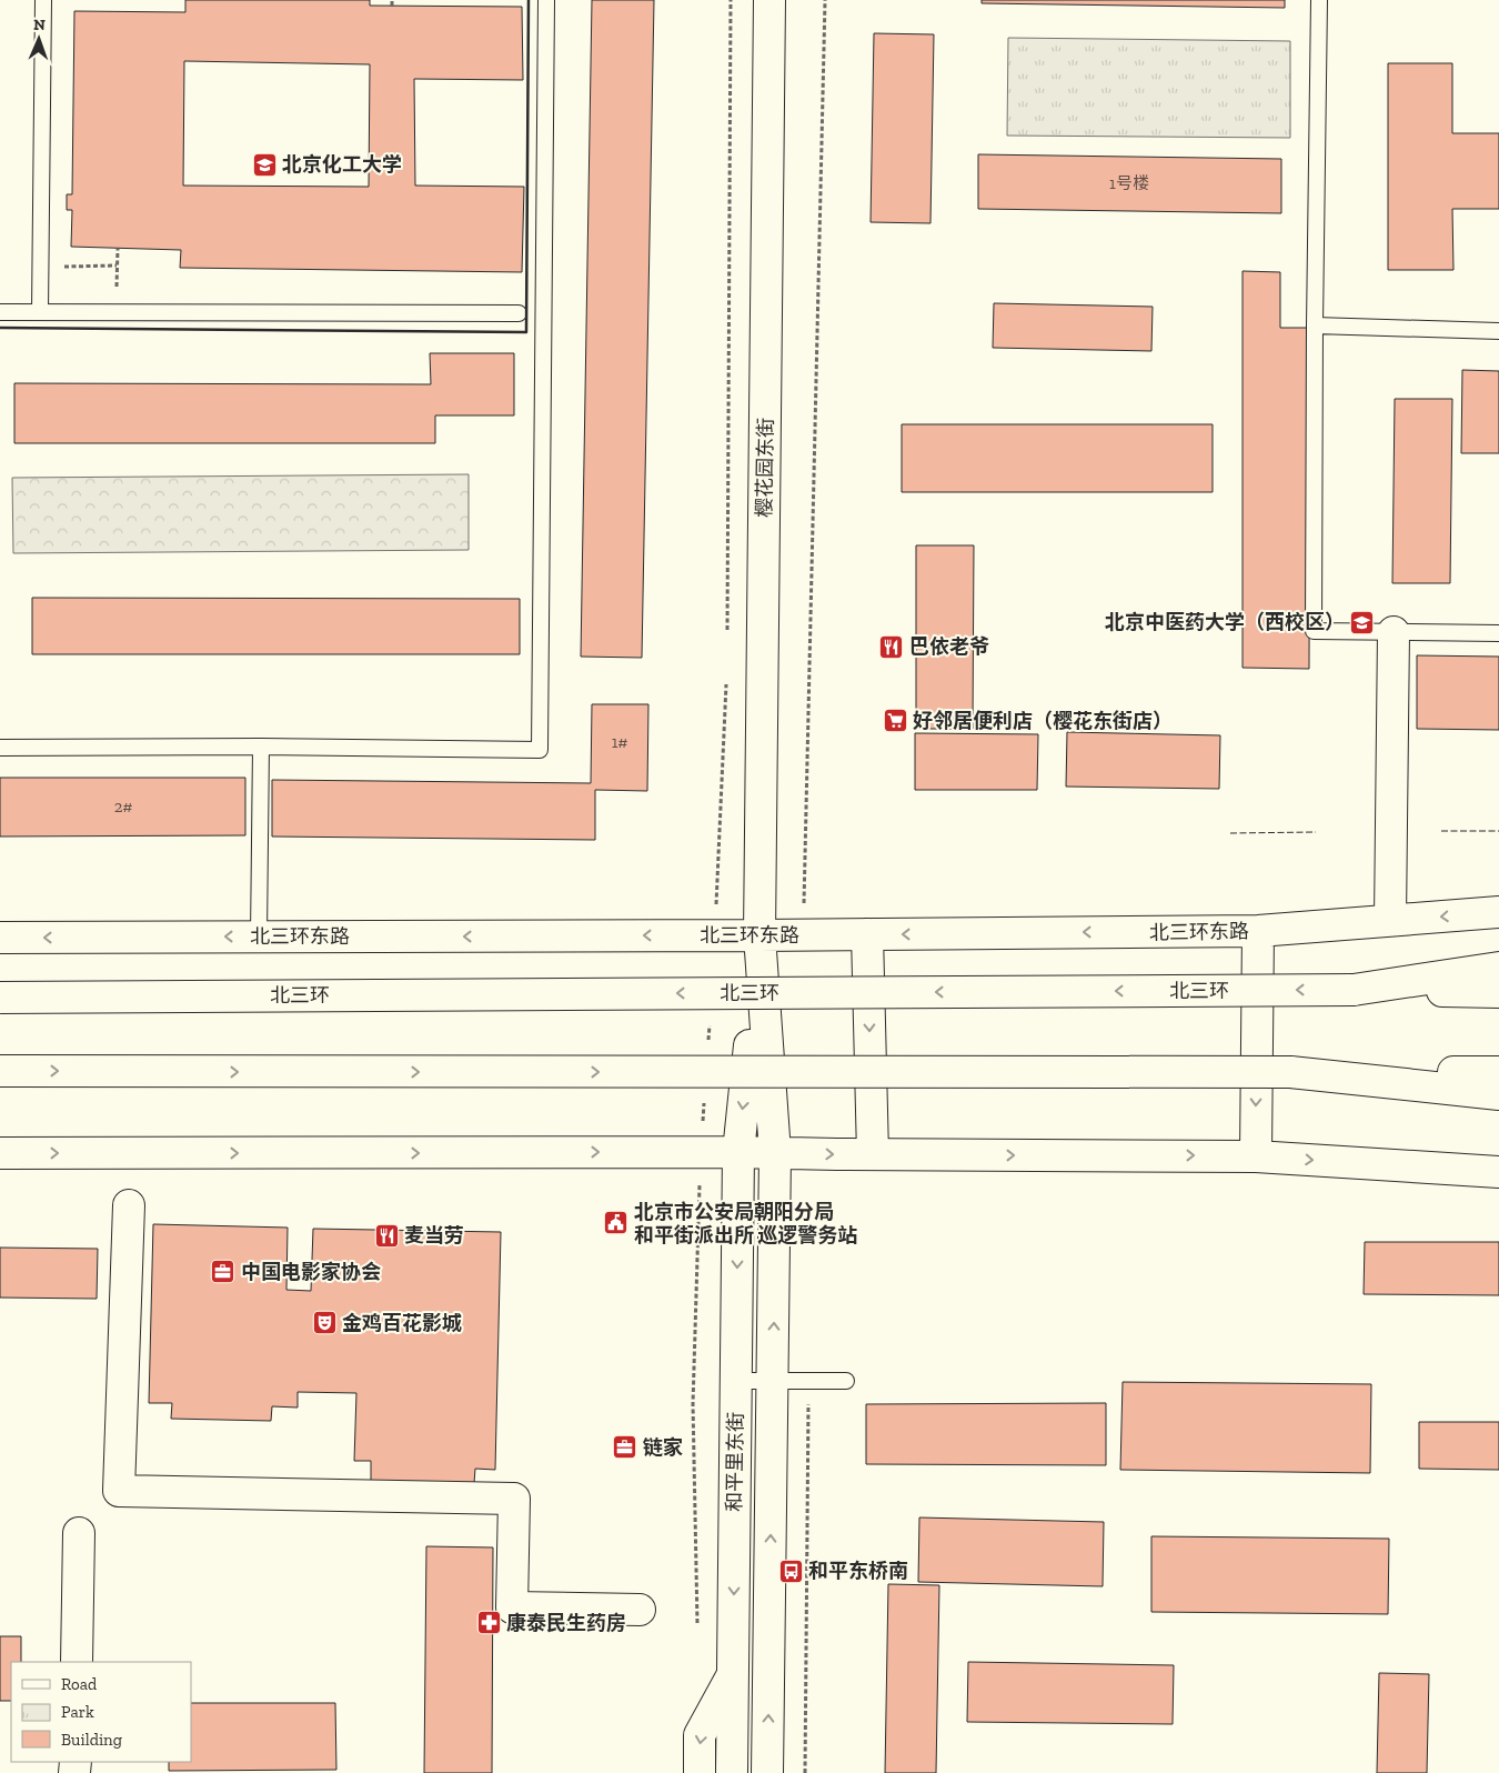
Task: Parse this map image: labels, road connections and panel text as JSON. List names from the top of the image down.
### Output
{
  "streets": {
    "main road": [
      "樱花园东街",
      "北三环东路",
      "北三环",
      "和平里东街"
    ]
  },
  "crossings": [
    ["樱花园东街", "北三环东路"],
    ["樱花园东街", "和平里东街"],
    ["北三环东路", "和平里东街"]
  ],
  "places": {
    "school or university": ["北京化工大学", "北京中医药大学（西校区）"],
    "restaurant": ["巴依老爷", "麦当劳"],
    "supermarket": ["好邻居便利店（樱花东街店）"],
    "public building": ["北京市公安局朝阳分局 和平街派出所 巡逻警务站"],
    "office": ["中国电影家协会", "链家"],
    "theatre": ["金鸡百花影城"],
    "bus stop": ["和平东桥南"],
    "pharmacy": ["康泰民生药房"]
  },
  "house_numbers": ["1号楼", "1#", "2#"],
  "legend": ["Road", "Park", "Building"],
  "north": "top"
}
